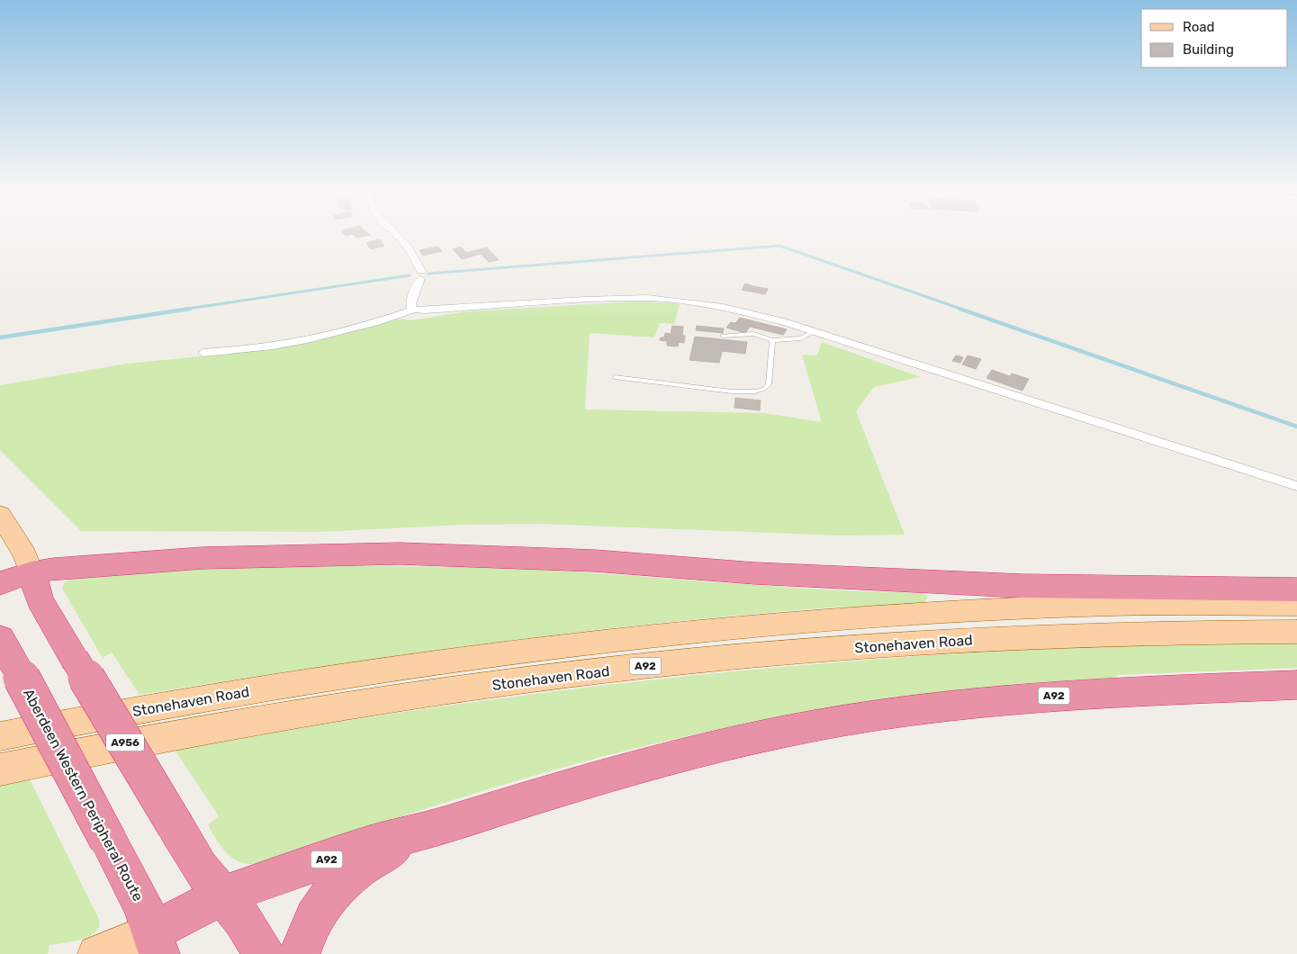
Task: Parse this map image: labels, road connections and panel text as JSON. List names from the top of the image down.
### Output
{
  "streets": {
    "highway": ["A92", "A956", "Aberdeen Western Peripheral Route"],
    "main road": ["Stonehaven Road"]
  },
  "crossings": [
    ["A92", "A956"],
    ["A92", "Aberdeen Western Peripheral Route"]
  ],
  "legend": ["Road", "Building"]
}
